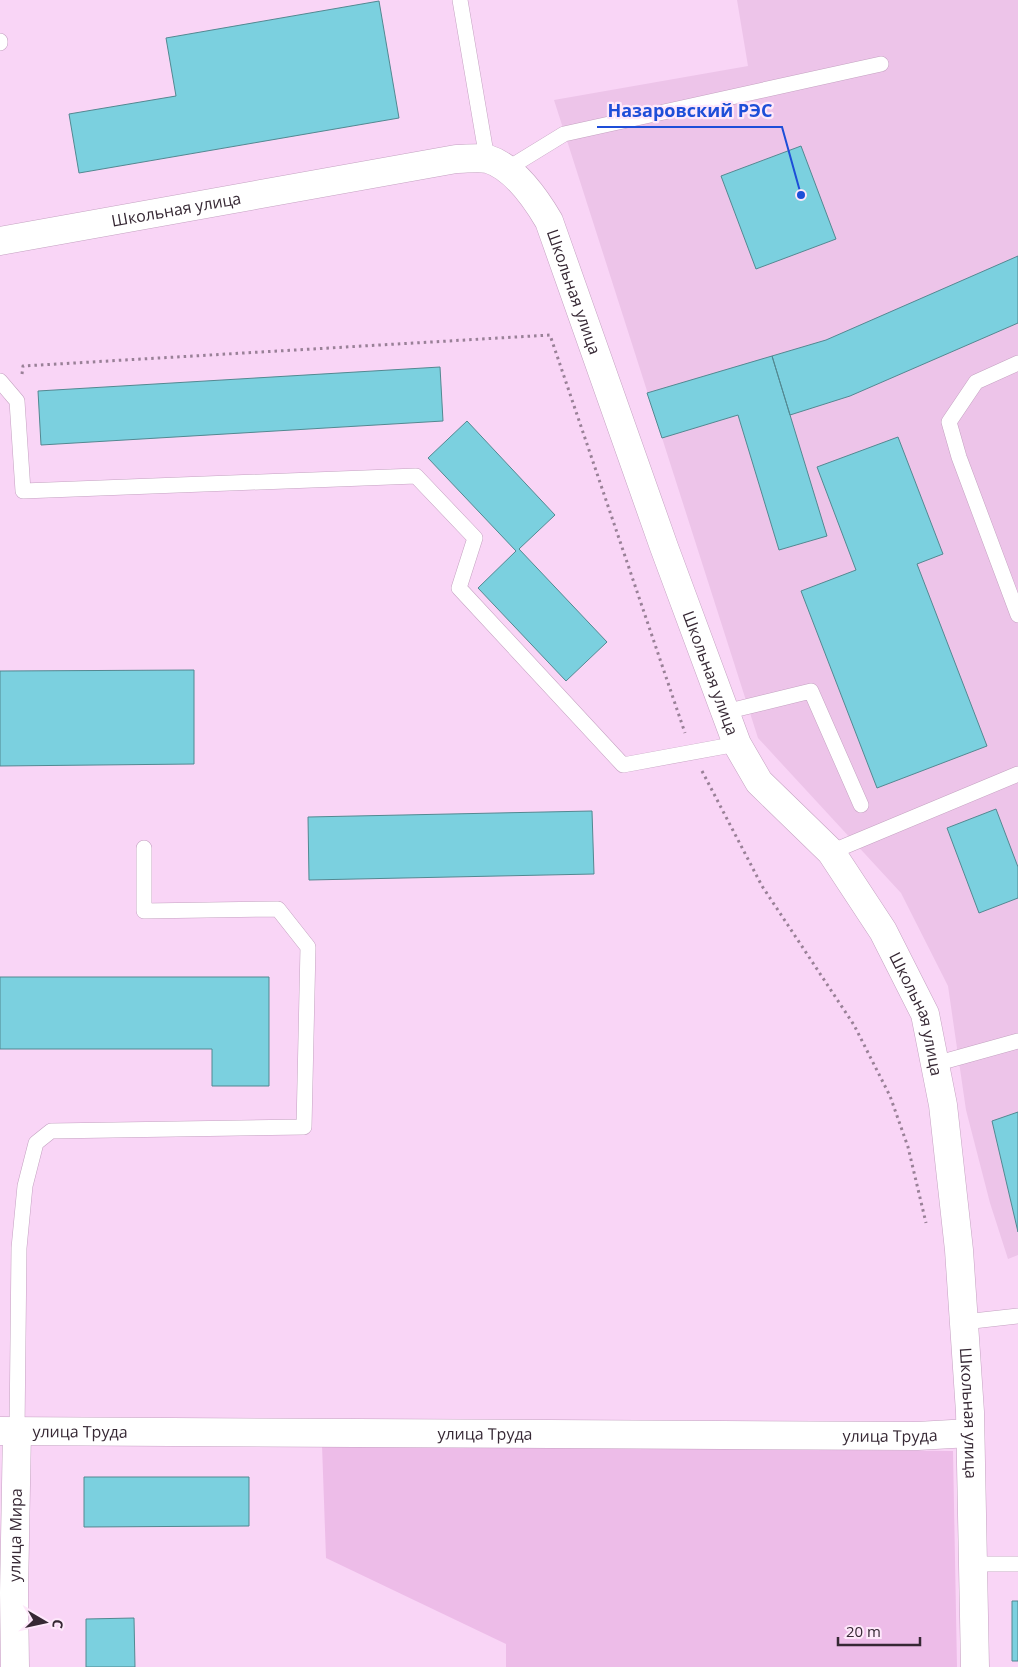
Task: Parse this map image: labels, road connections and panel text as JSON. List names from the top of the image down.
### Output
{
  "streets": {
    "street": ["Школьная улица", "улица Труда", "улица Мира"]
  },
  "crossings": [
    ["Школьная улица", "улица Труда"],
    ["улица Труда", "улица Мира"]
  ],
  "places": ["Назаровский РЭС"],
  "scale_bar": "20 m",
  "north": "right"
}
